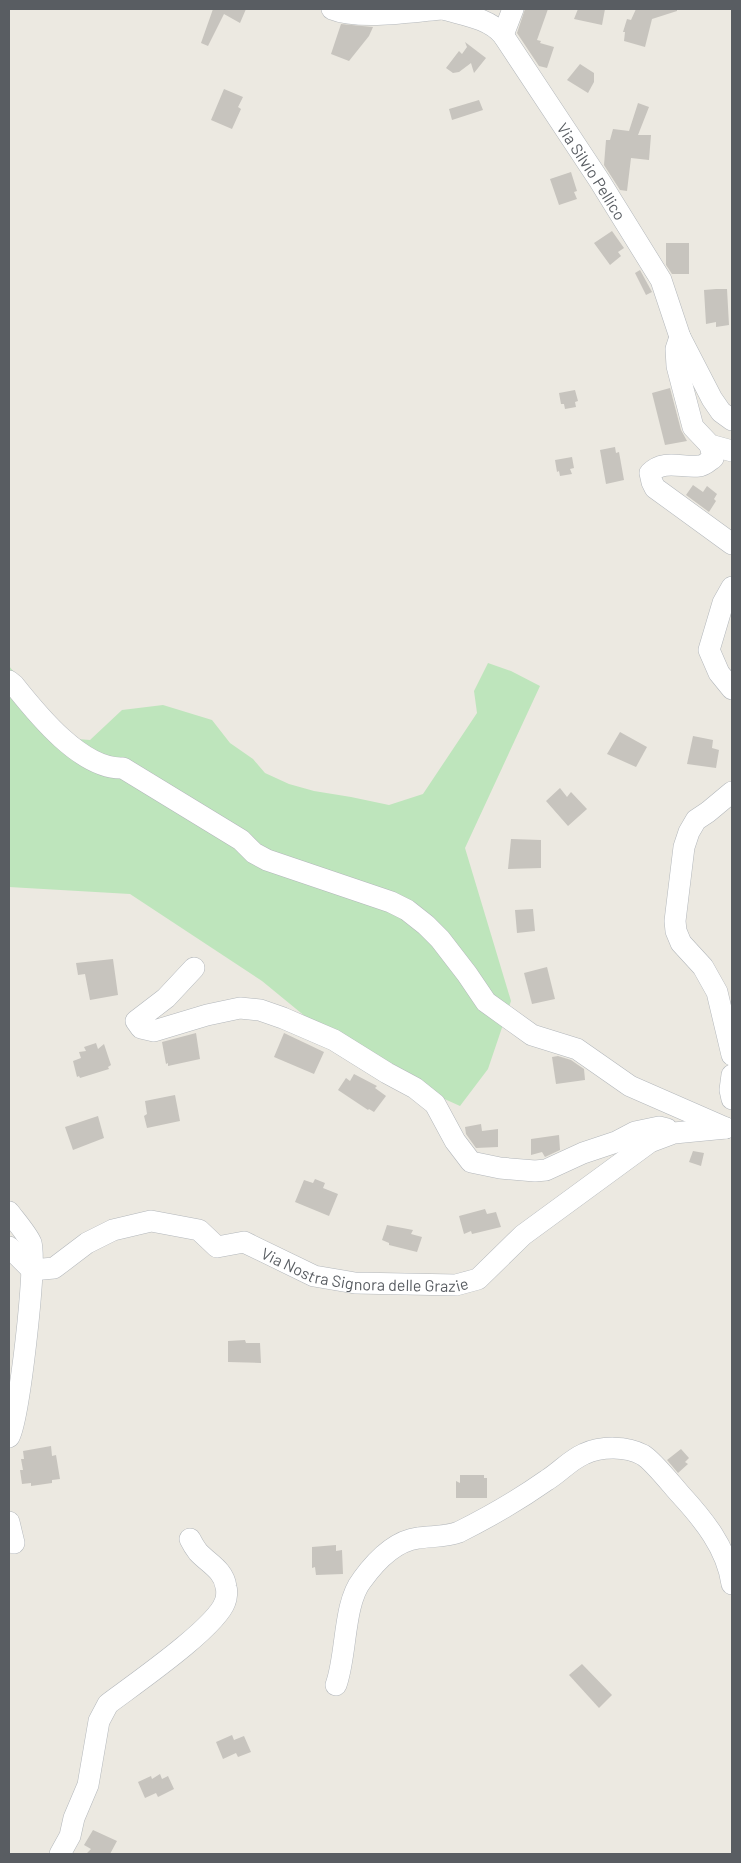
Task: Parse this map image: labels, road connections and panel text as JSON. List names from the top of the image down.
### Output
{
  "streets": {
    "street": ["Via Silvio Pellico", "Via Nostra Signora delle Grazie"]
  }
}
